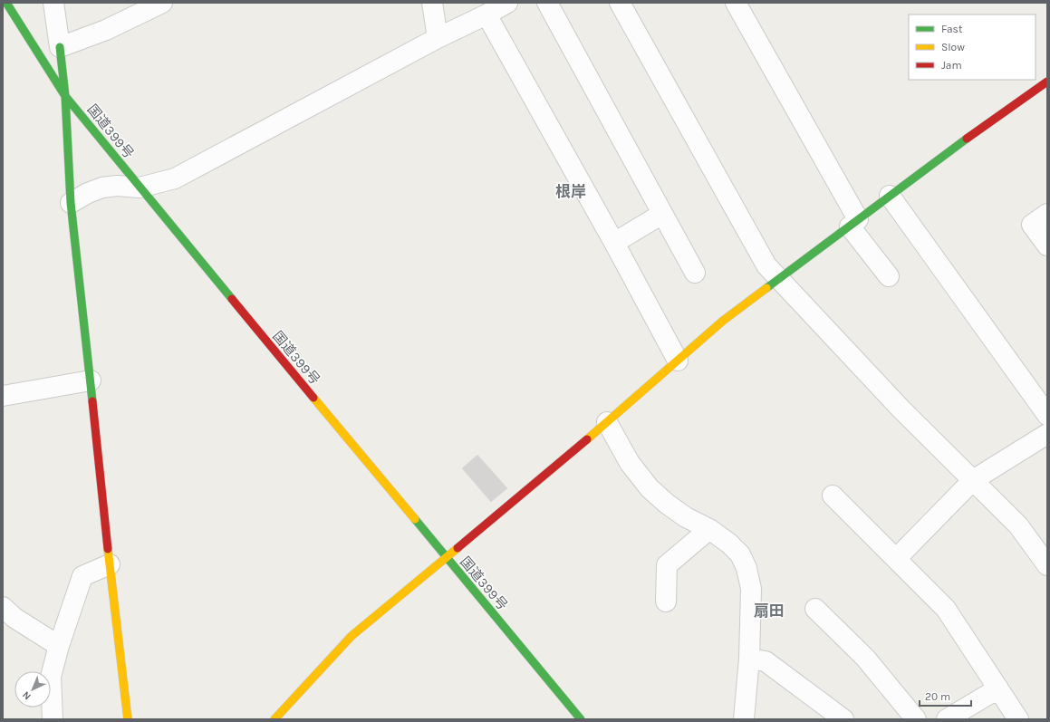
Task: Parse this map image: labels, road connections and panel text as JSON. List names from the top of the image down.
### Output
{
  "streets": {
    "main road": ["国道399号"]
  },
  "districts": ["根岸", "扇田"],
  "legend": ["Fast", "Slow", "Jam"],
  "scale_bar": "20 m",
  "north": "bottom left"
}
